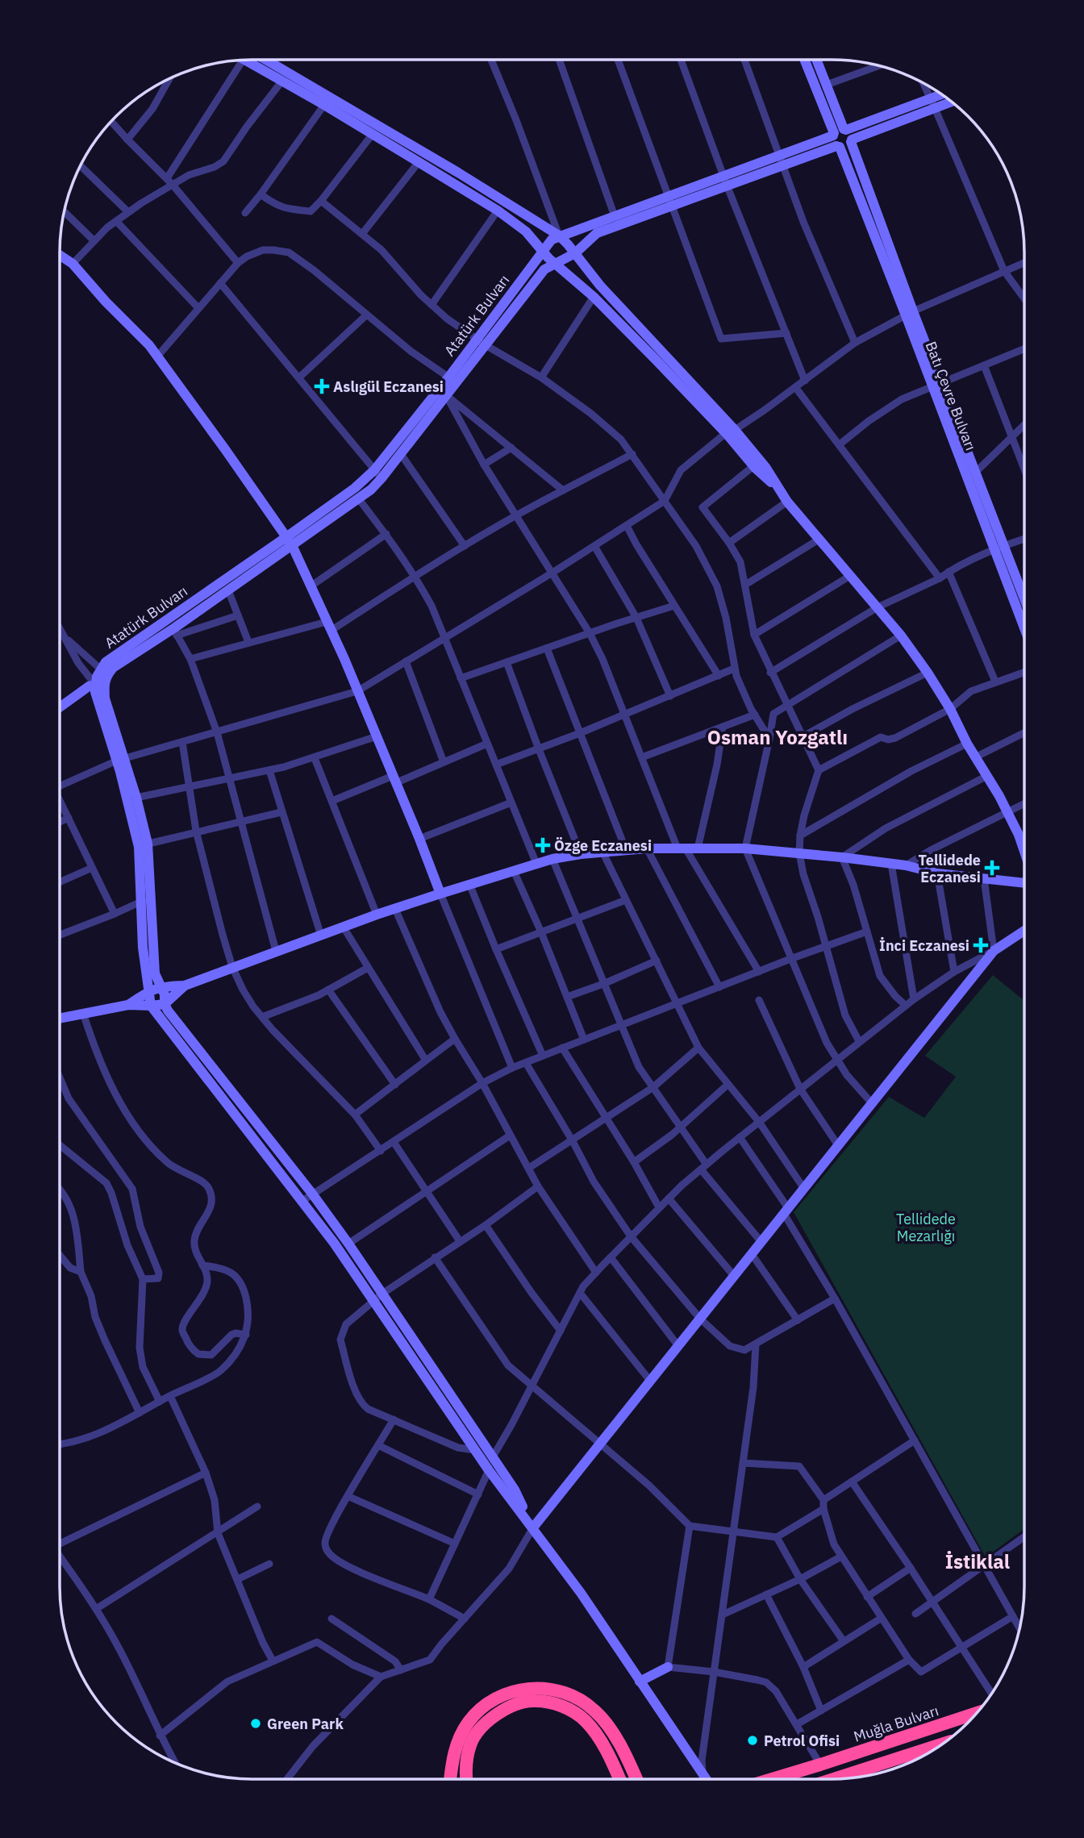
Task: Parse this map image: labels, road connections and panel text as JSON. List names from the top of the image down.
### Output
{
  "streets": {
    "highway": ["Muğla Bulvarı"],
    "main road": ["Atatürk Bulvarı", "Batı Çevre Bulvarı"]
  },
  "crossings": [
    ["Atatürk Bulvarı", "Batı Çevre Bulvarı"]
  ],
  "districts": ["Osman Yozgatlı", "İstiklal"],
  "parks": ["Tellidede Mezarlığı"],
  "places": {
    "health": [
      "Aslıgül Eczanesi",
      "Özge Eczanesi",
      "Tellidede Eczanesi",
      "İnci Eczanesi"
    ],
    "other": ["Green Park", "Petrol Ofisi"]
  }
}
